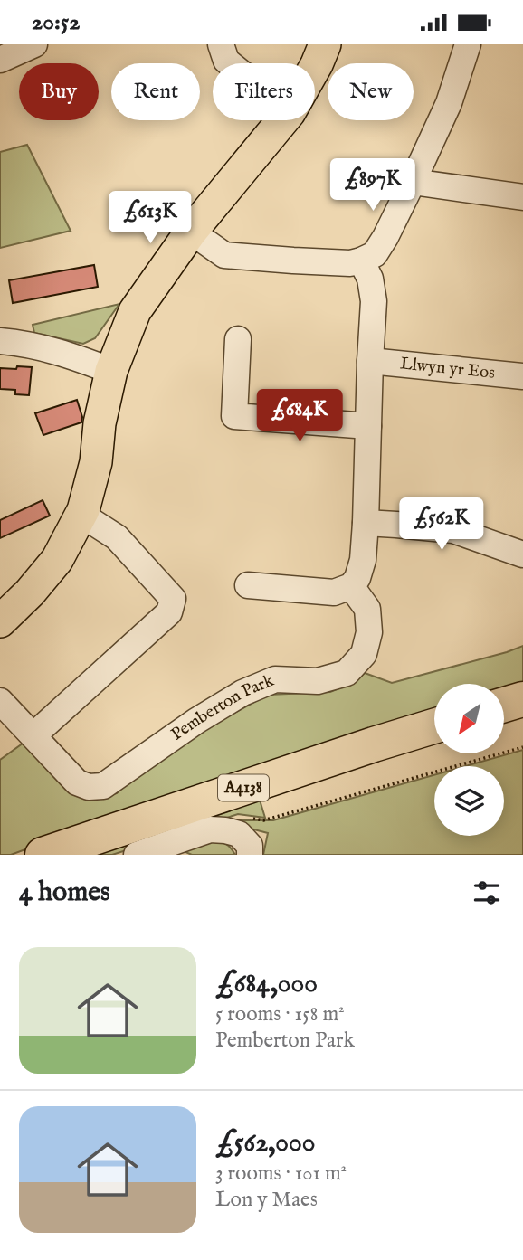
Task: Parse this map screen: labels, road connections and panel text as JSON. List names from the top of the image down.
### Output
{
  "streets": {
    "highway": ["A4138"],
    "street": ["Llwyn yr Eos", "Pemberton Park"]
  },
  "north": "bottom left",
  "page": {
    "status": "20:52",
    "chip": [
      "Buy",
      "Rent",
      "Filters",
      "New"
    ],
    "price": [
      "£897K",
      "£613K",
      "£684K",
      "£562K"
    ],
    "heading": "4 homes",
    "list": [
      {
        "name": "£684,000",
        "note": "5 rooms · 158 m² · Pemberton Park"
      },
      {
        "name": "£562,000",
        "note": "3 rooms · 101 m² · Lon y Maes"
      }
    ]
  }
}
